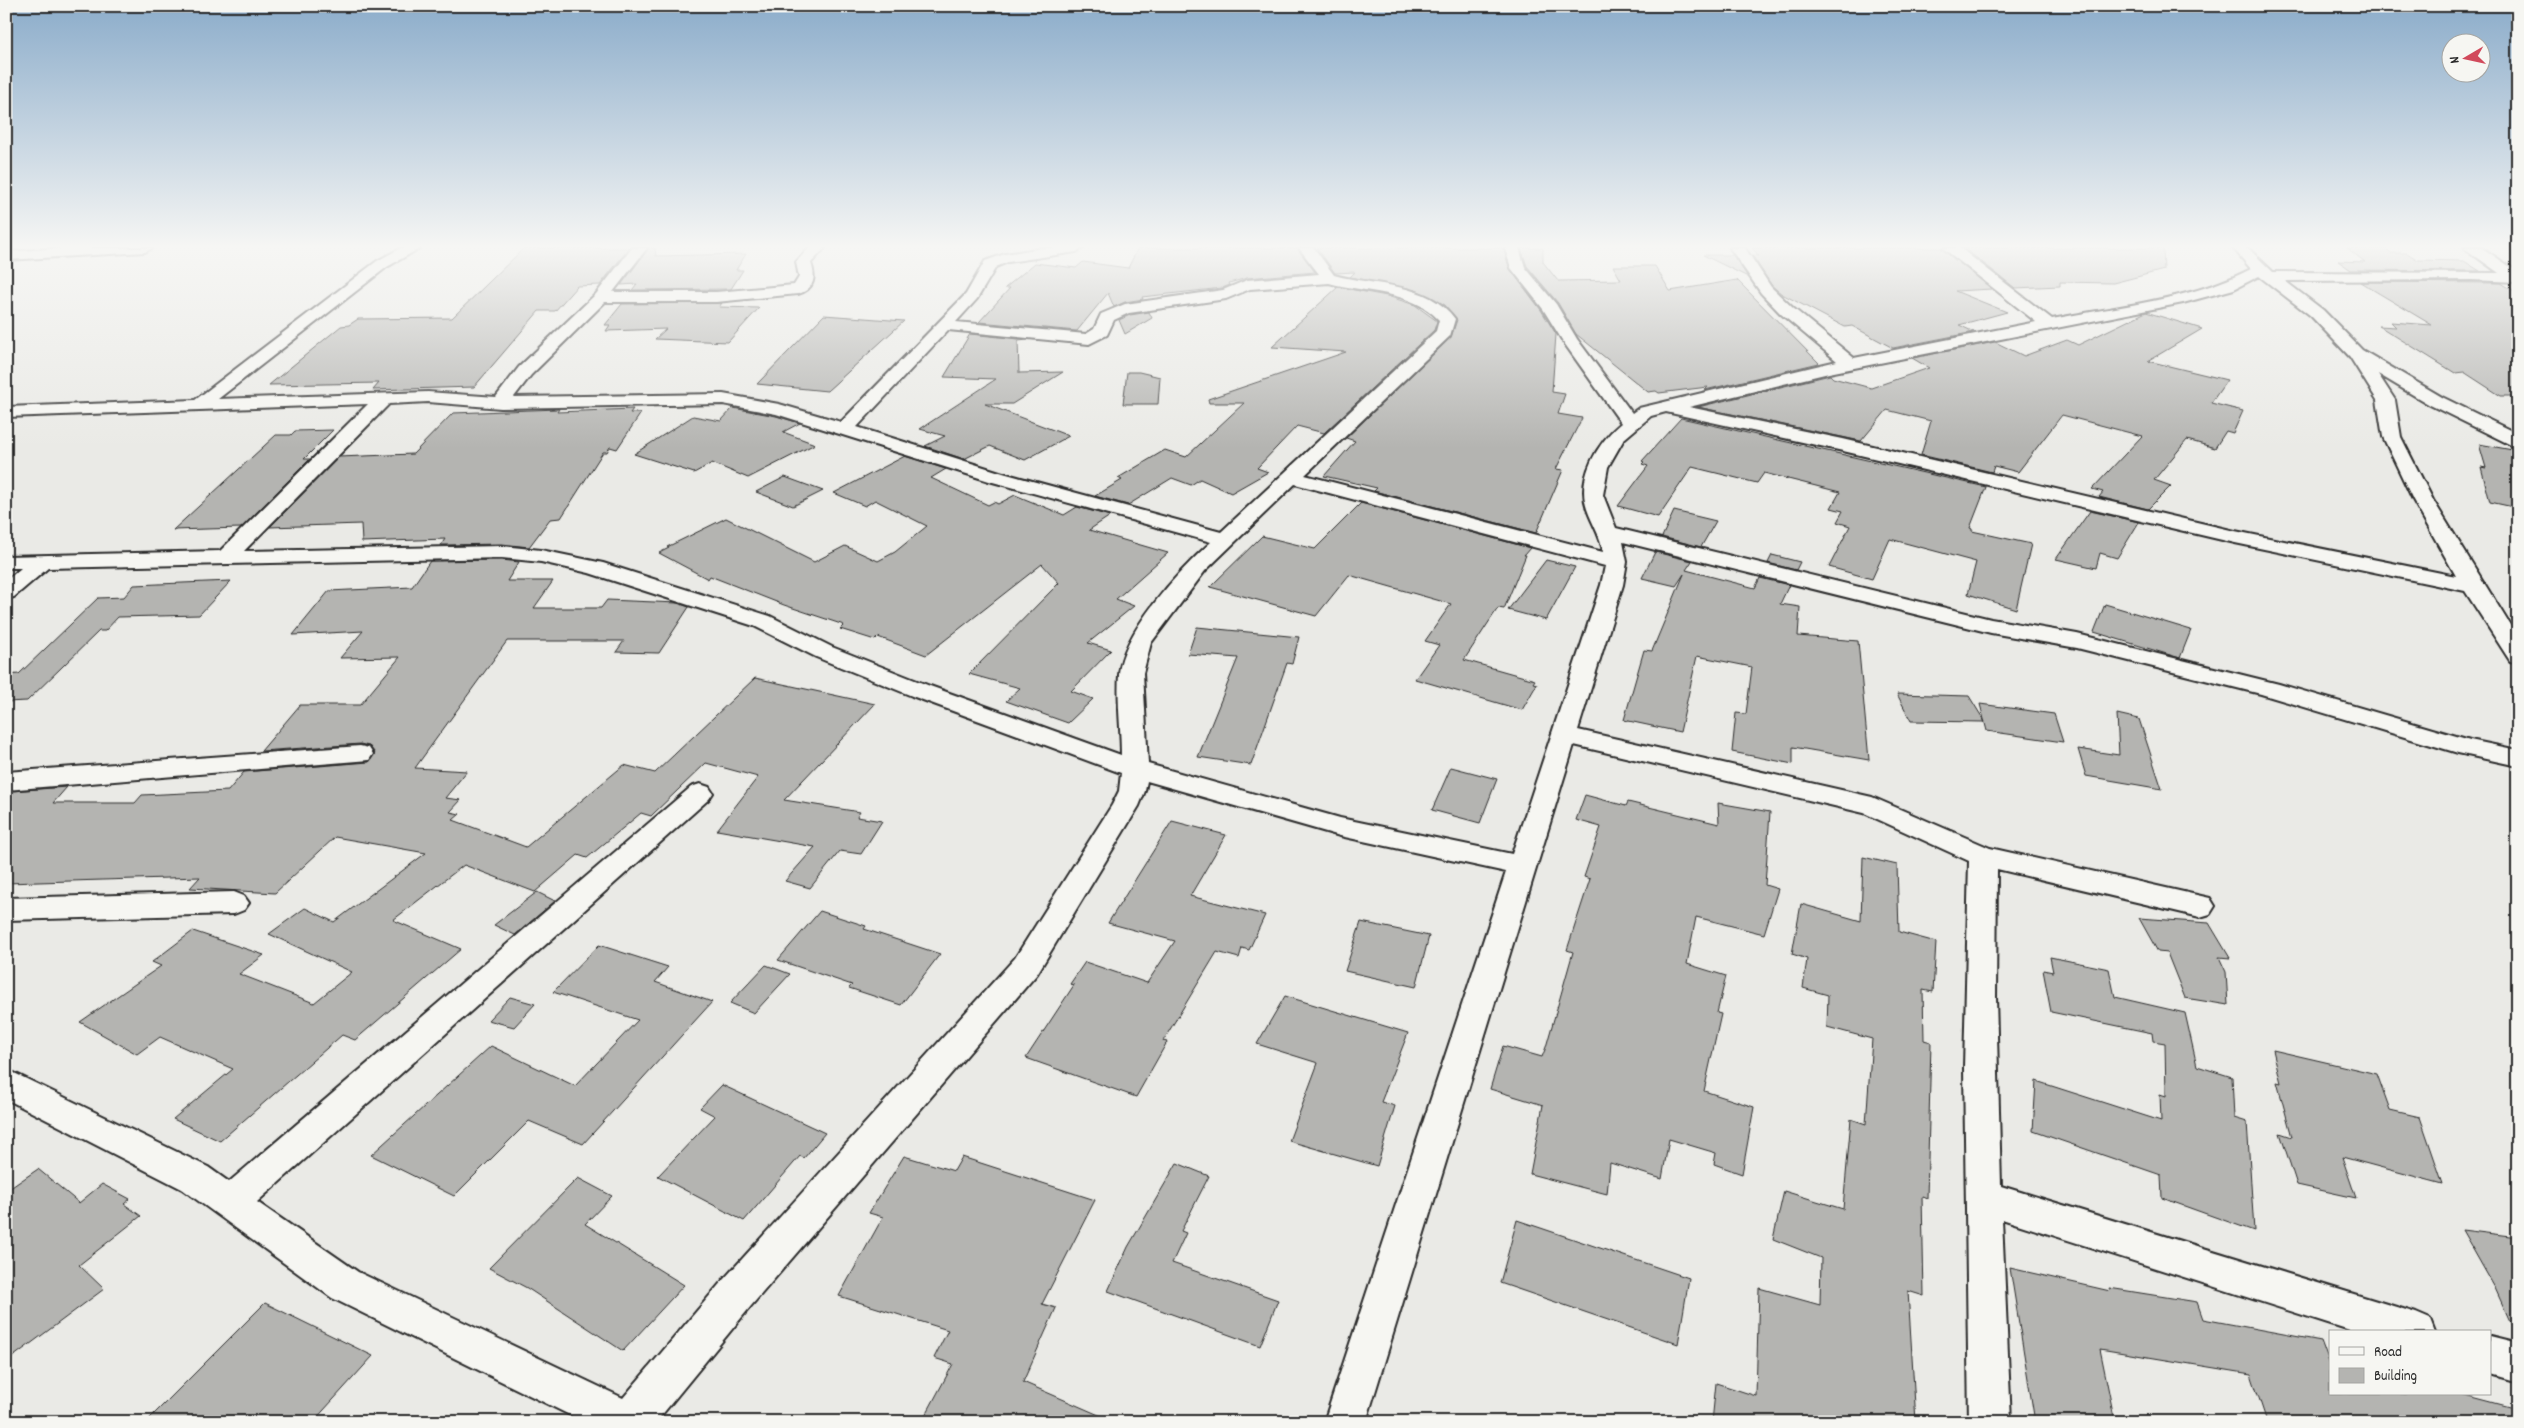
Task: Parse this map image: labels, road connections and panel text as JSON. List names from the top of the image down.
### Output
{
  "legend": ["Road", "Building"],
  "north": "left"
}
